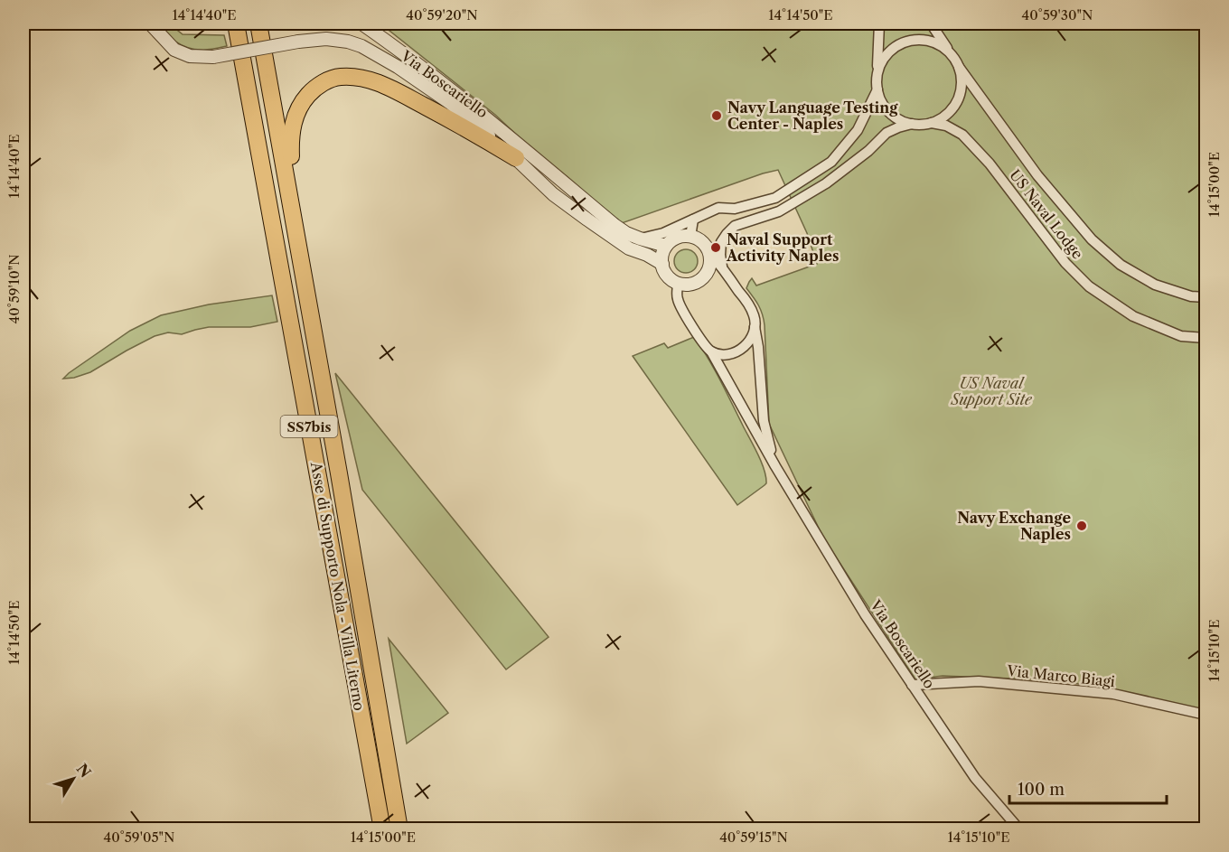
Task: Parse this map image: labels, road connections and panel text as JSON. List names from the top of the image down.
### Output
{
  "streets": {
    "highway": ["SS7bis", "Asse di Supporto Nola - Villa Literno"],
    "street": ["Via Boscariello", "US Naval Lodge", "Via Marco Biagi"]
  },
  "crossings": [
    ["Via Boscariello", "Via Marco Biagi"]
  ],
  "parks": ["US Naval Support Site"],
  "places": ["Navy Language Testing Center - Naples", "Naval Support Activity Naples", "Navy Exchange Naples"],
  "scale_bar": "100 m",
  "north": "top right",
  "coordinates": [
    "14°14'40\"E",
    "40°59'20\"N",
    "14°14'50\"E",
    "40°59'30\"N",
    "14°15'00\"E",
    "40°59'10\"N",
    "14°15'10\"E",
    "40°59'05\"N",
    "40°59'15\"N"
  ]
}
